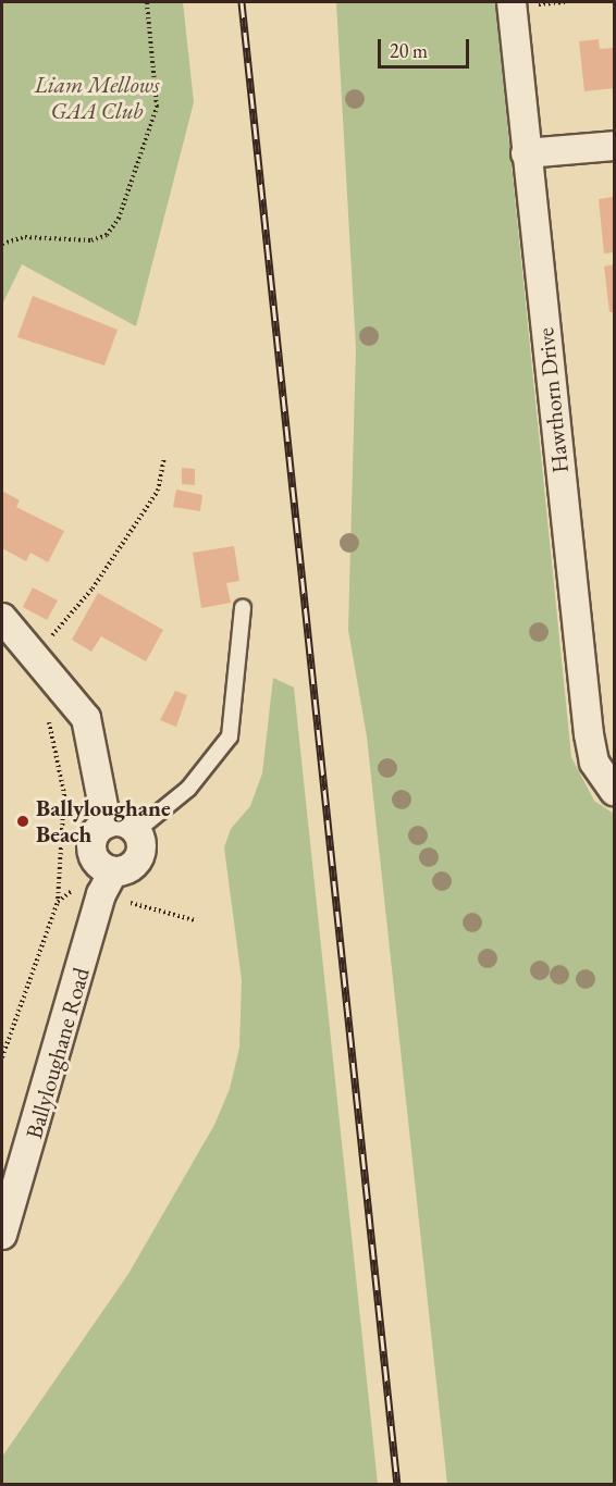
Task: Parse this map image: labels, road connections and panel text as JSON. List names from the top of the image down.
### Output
{
  "streets": {
    "street": ["Hawthorn Drive", "Ballyloughane Road"]
  },
  "parks": ["Liam Mellows GAA Club"],
  "places": ["Ballyloughane Beach"],
  "scale_bar": "20 m"
}
